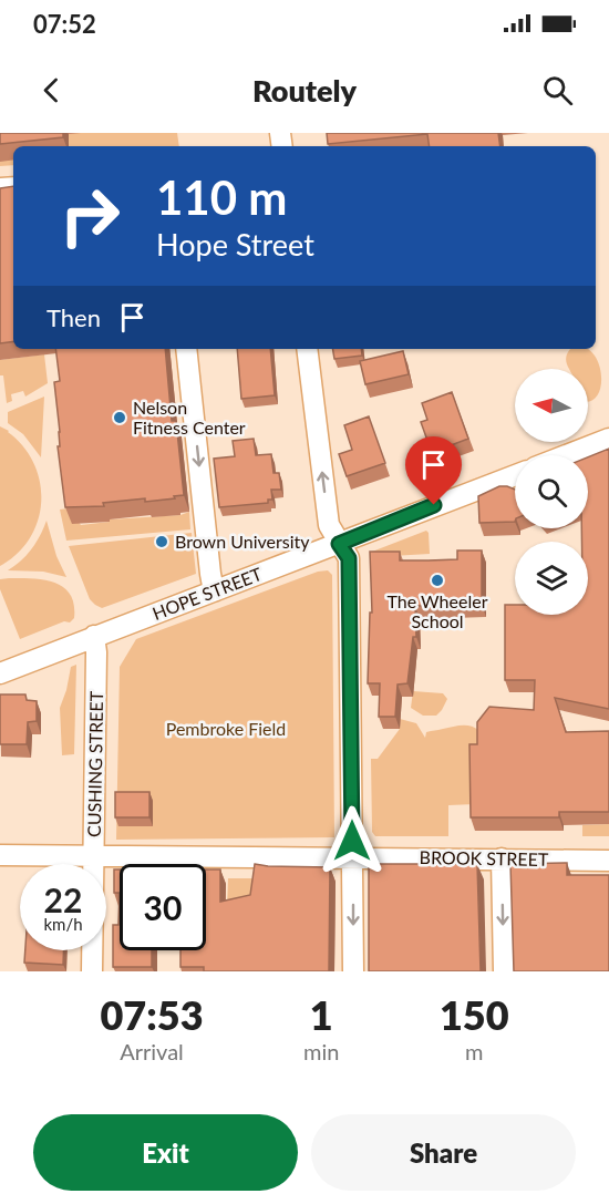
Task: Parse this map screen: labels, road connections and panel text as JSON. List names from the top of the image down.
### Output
{
  "streets": {
    "street": ["HOPE STREET", "CUSHING STREET", "BROOK STREET"]
  },
  "crossings": [
    ["HOPE STREET", "CUSHING STREET"],
    ["CUSHING STREET", "BROOK STREET"]
  ],
  "parks": ["Pembroke Field"],
  "places": ["Nelson Fitness Center", "Brown University", "The Wheeler School"],
  "north": "left",
  "page": {
    "status": "07:52",
    "header": "Routely",
    "turn": ["110 m", "Hope Street"],
    "then": "Then",
    "speed": "22 km/h",
    "limit": "30",
    "eta": [
      "07:53",
      "Arrival",
      "1",
      "min",
      "150",
      "m"
    ],
    "buttons": ["Exit", "Share"]
  }
}
